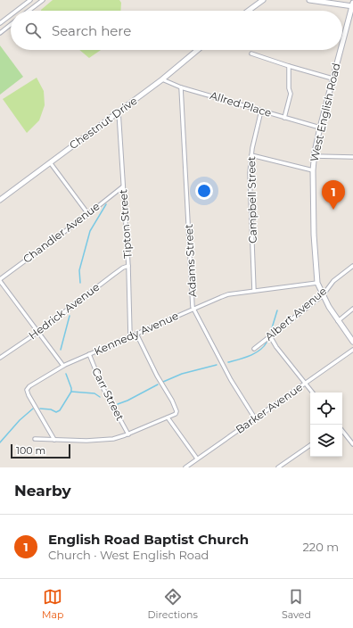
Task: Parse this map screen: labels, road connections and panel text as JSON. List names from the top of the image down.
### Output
{
  "streets": {
    "main road": ["West English Road", "Chestnut Drive"],
    "street": [
      "Allred Place",
      "Campbell Street",
      "Tipton Street",
      "Chandler Avenue",
      "Adams Street",
      "Hedrick Avenue",
      "Albert Avenue",
      "Kennedy Avenue",
      "Carr Street",
      "Barker Avenue"
    ]
  },
  "crossings": [
    ["Allred Place", "West English Road"],
    ["Allred Place", "Chestnut Drive"],
    ["Allred Place", "Campbell Street"],
    ["Allred Place", "Adams Street"],
    ["West English Road", "Albert Avenue"],
    ["West English Road", "Kennedy Avenue"],
    ["Chestnut Drive", "Tipton Street"],
    ["Campbell Street", "Kennedy Avenue"],
    ["Tipton Street", "Chandler Avenue"],
    ["Tipton Street", "Hedrick Avenue"],
    ["Tipton Street", "Kennedy Avenue"],
    ["Adams Street", "Kennedy Avenue"],
    ["Adams Street", "Barker Avenue"],
    ["Kennedy Avenue", "Carr Street"]
  ],
  "scale_bar": "100 m",
  "page": {
    "search": "Search here",
    "pins": "1",
    "scale": "100 m",
    "heading": "Nearby",
    "list": [
      {
        "mark": "1",
        "name": "English Road Baptist Church",
        "note": "Church · West English Road",
        "value": "220 m"
      }
    ],
    "nav": ["Map", "Directions", "Saved"]
  }
}
